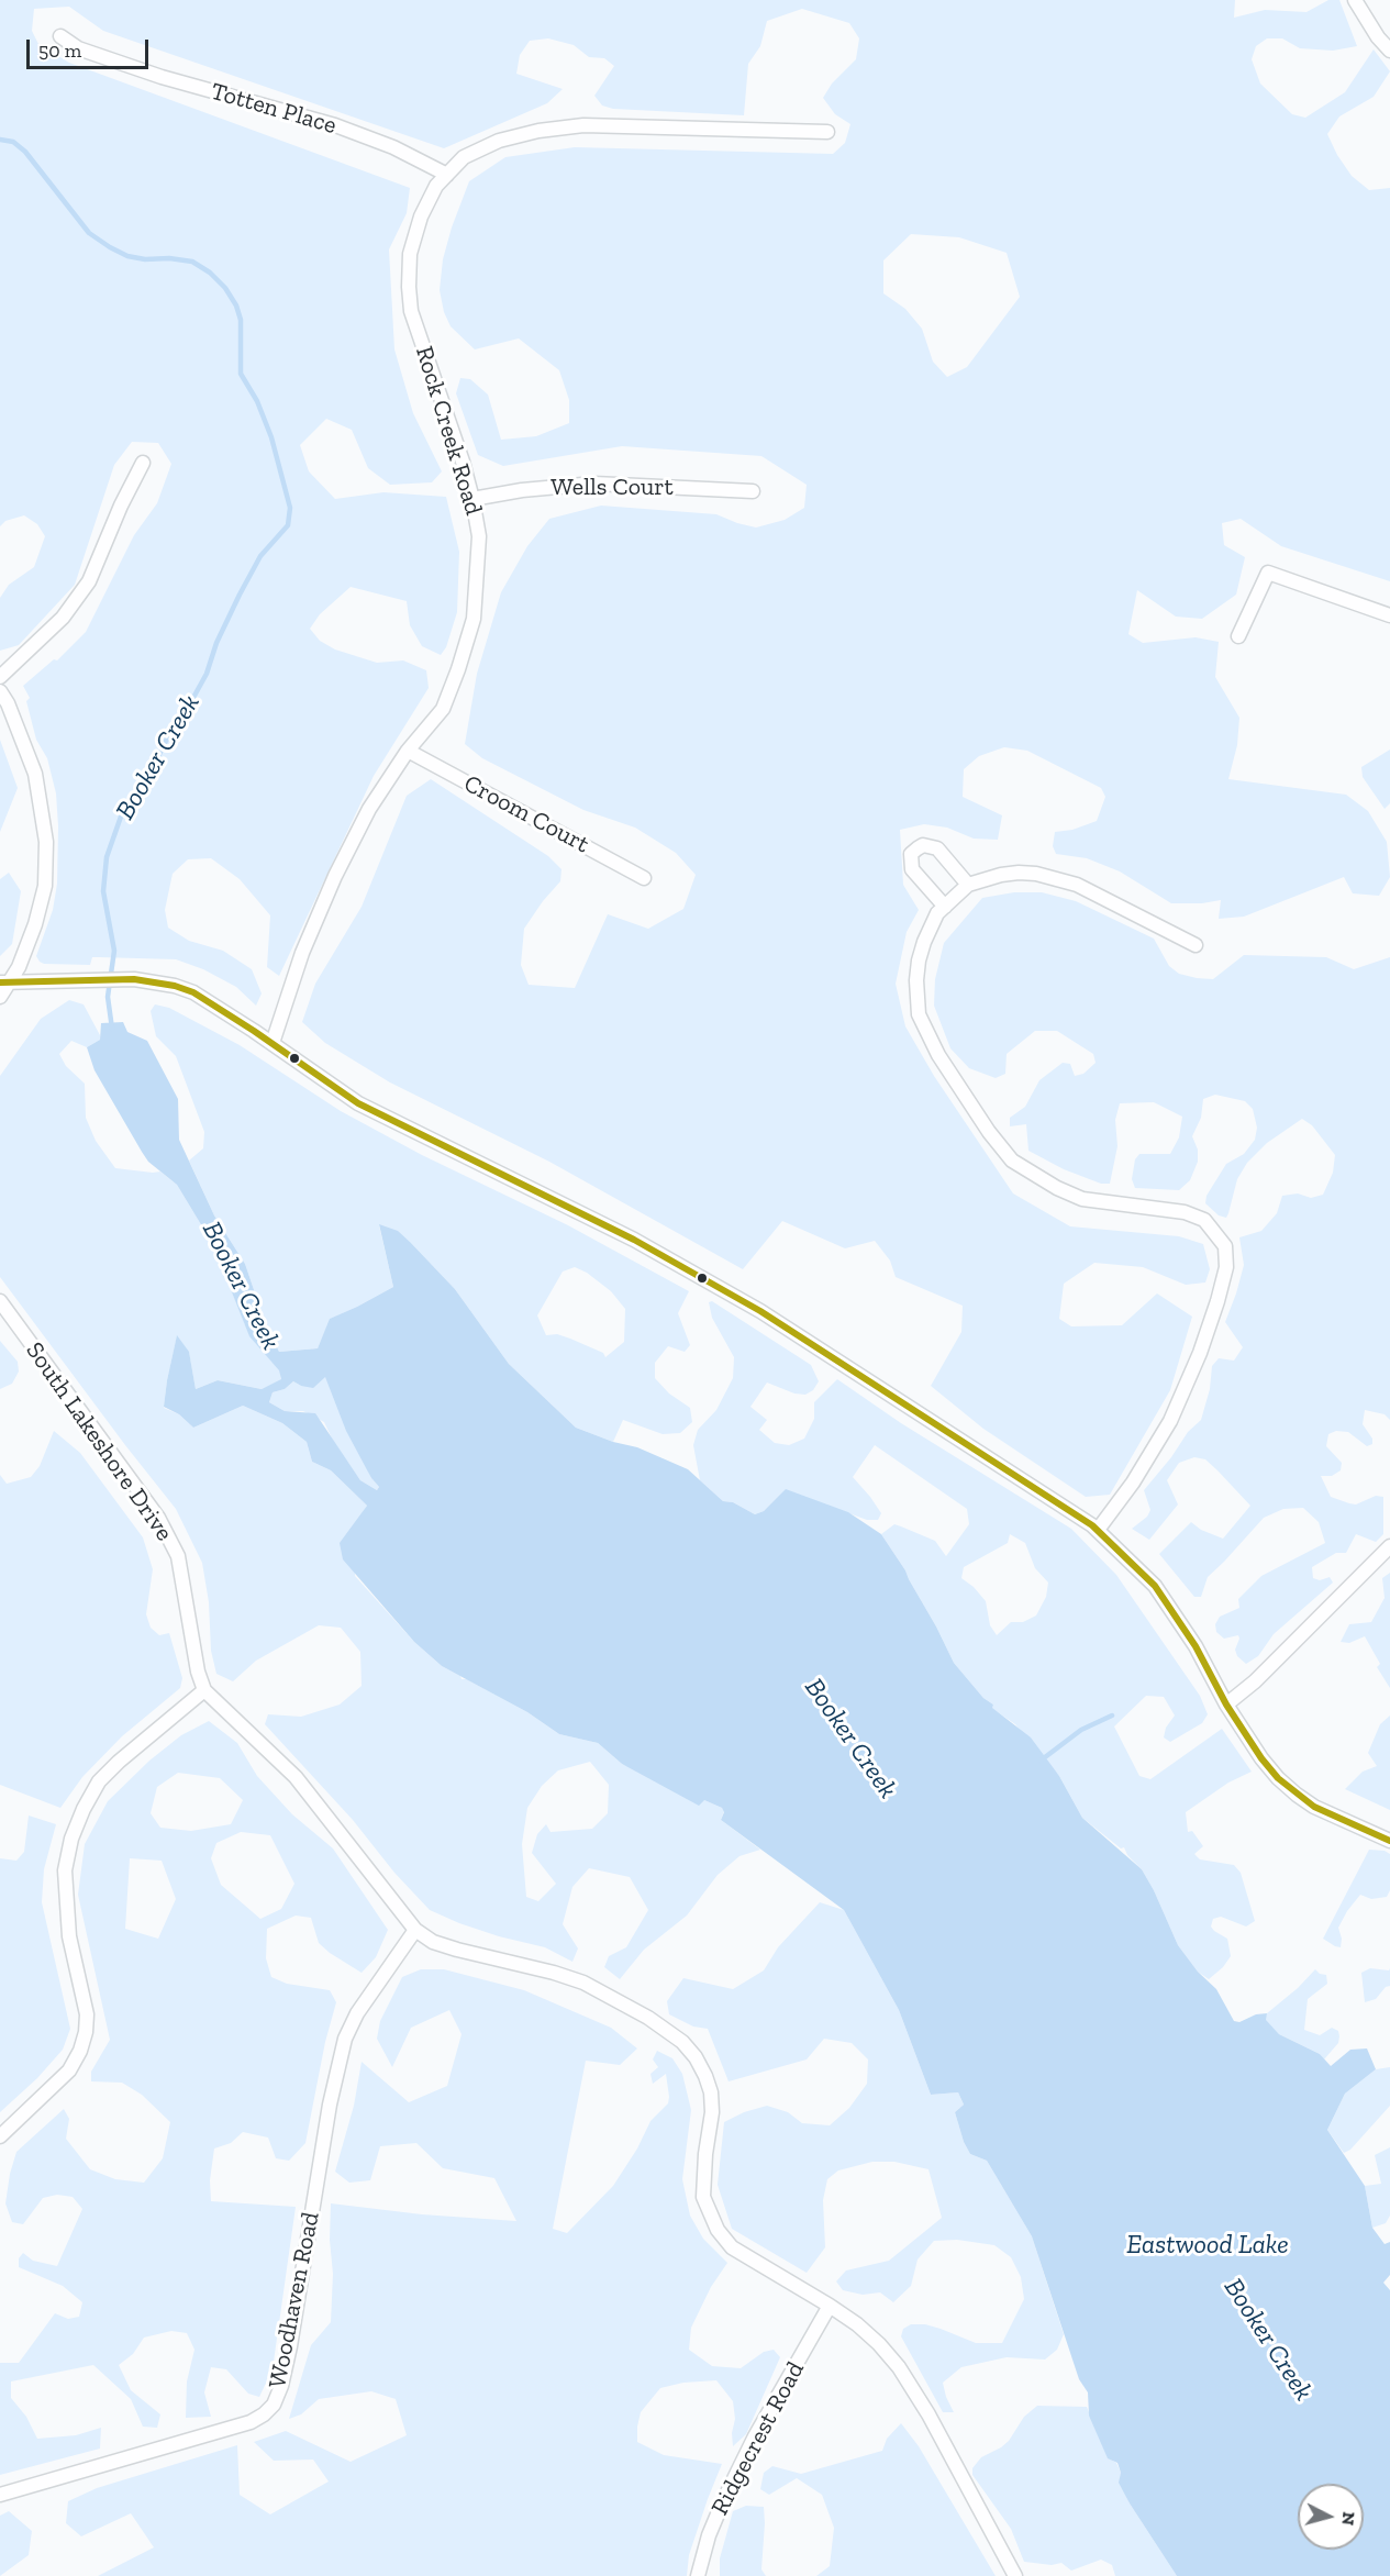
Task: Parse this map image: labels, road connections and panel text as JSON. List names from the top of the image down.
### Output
{
  "streets": {
    "street": [
      "Totten Place",
      "Rock Creek Road",
      "Wells Court",
      "Croom Court",
      "South Lakeshore Drive",
      "Woodhaven Road",
      "Ridgecrest Road"
    ]
  },
  "crossings": [
    ["Totten Place", "Rock Creek Road"],
    ["Rock Creek Road", "Wells Court"],
    ["Rock Creek Road", "Croom Court"]
  ],
  "water": ["Booker Creek", "Eastwood Lake"],
  "scale_bar": "50 m",
  "north": "right"
}
